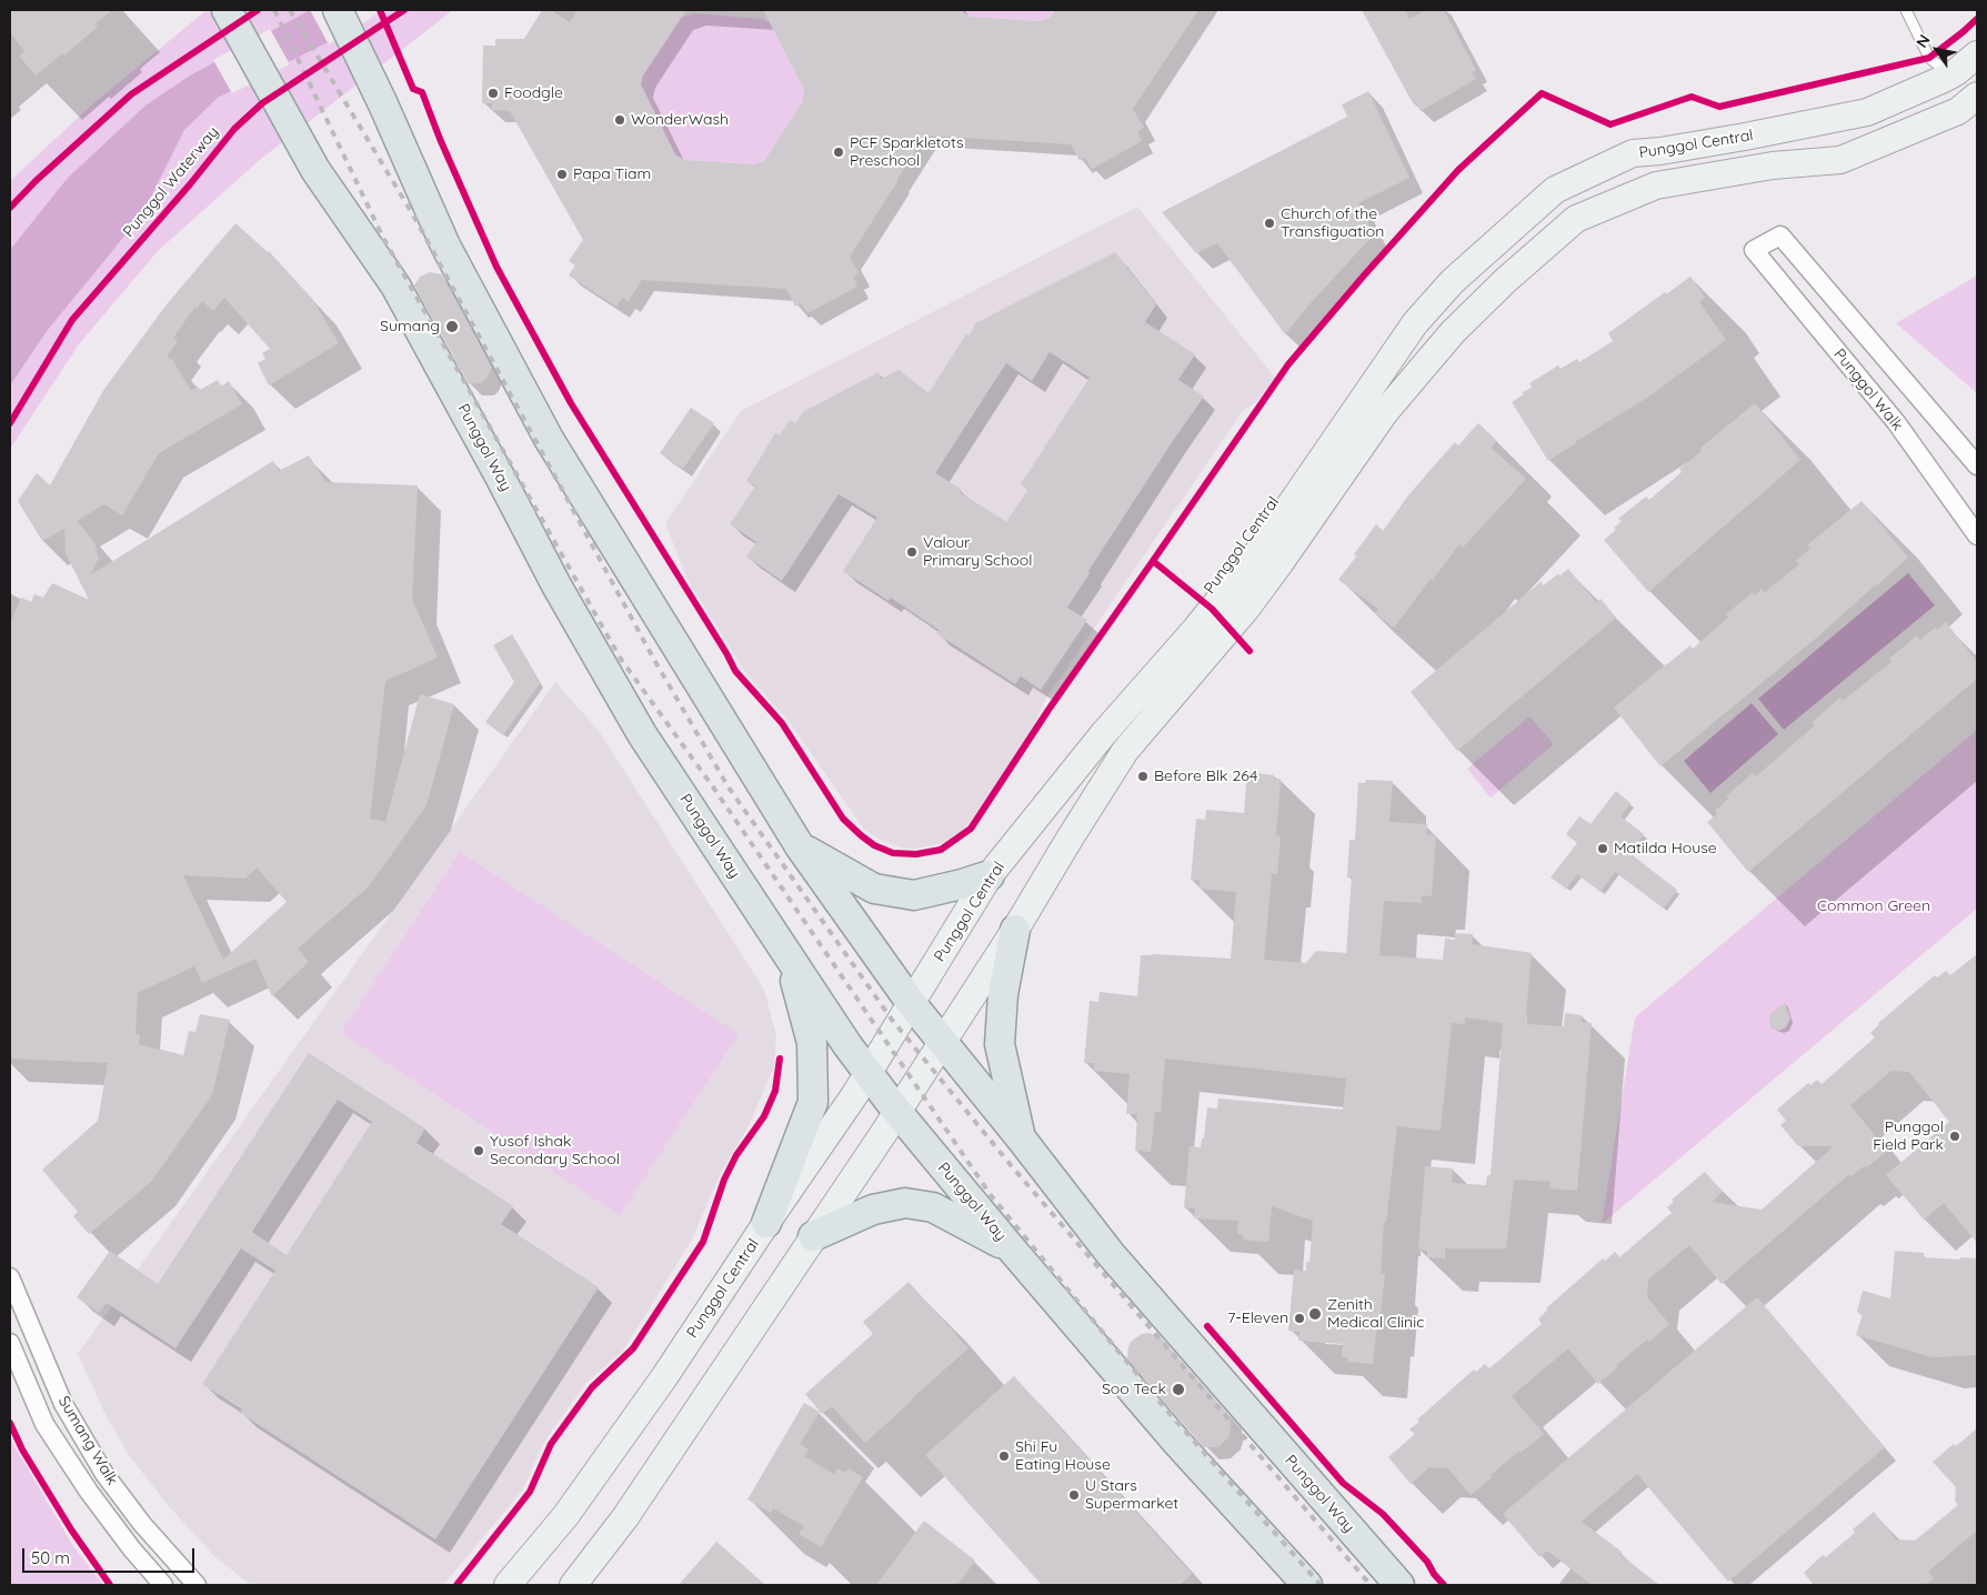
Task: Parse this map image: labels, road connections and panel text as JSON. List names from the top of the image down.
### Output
{
  "streets": {
    "main road": ["Punggol Central", "Punggol Way"],
    "street": ["Punggol Walk", "Sumang Walk"],
    "cycle path": ["Punggol Waterway"]
  },
  "crossings": [
    ["Punggol Central", "Punggol Way"]
  ],
  "parks": ["Common Green"],
  "places": [
    "Foodgle",
    "WonderWash",
    "PCF Sparkletots Preschool",
    "Papa Tiam",
    "Church of the Transfiguation",
    "Sumang",
    "Valour Primary School",
    "Before Blk 264",
    "Matilda House",
    "Punggol Field Park",
    "Yusof Ishak Secondary School",
    "Zenith Medical Clinic",
    "7-Eleven",
    "Soo Teck",
    "Shi Fu Eating House",
    "U Stars Supermarket"
  ],
  "scale_bar": "50 m",
  "north": "top left"
}
